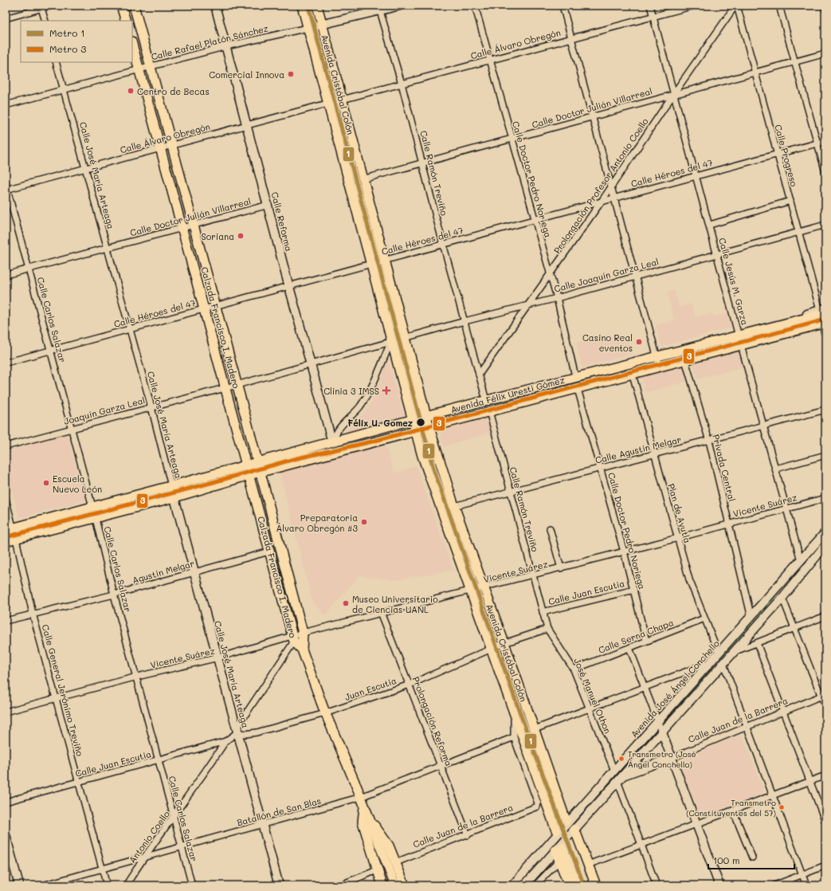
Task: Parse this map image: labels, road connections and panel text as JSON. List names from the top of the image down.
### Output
{
  "streets": {
    "main road": ["Avenida Cristóbal Colón", "Calzada Francisco I. Madero", "Avenida Félix Uresti Gómez"],
    "street": [
      "Calle Rafael Platón Sánchez",
      "Calle Álvaro Obregón",
      "Calle Doctor Julián Villarreal",
      "Calle Progreso",
      "Calle Ramón Treviño",
      "Calle Héroes del 47",
      "Calle José María Arteaga",
      "Calle Doctor Pedro Noriega",
      "Prolongación Profesor Antonio Coello",
      "Calle Reforma",
      "Calle Joaquín Garza Leal",
      "Calle Jesús M. Garza",
      "Calle Carlos Salazar",
      "Joaquín Garza Leal",
      "Calle Agustín Melgar",
      "Privada Central",
      "Vicente Suárez",
      "Plan de Ayutla",
      "Agustín Melgar",
      "Calle Juan Escutia",
      "Calle Serna Chapa",
      "Juan Escutia",
      "Avenida José Ángel Conchello",
      "Calle General Jerónimo Treviño",
      "José Manuel Othon",
      "Calle Juan de la Barrera",
      "Prolongación Reforma",
      "Batallón de San Blas",
      "Antonio Coello"
    ]
  },
  "crossings": [
    ["Calle Rafael Platón Sánchez", "Avenida Cristóbal Colón"],
    ["Calle Rafael Platón Sánchez", "Calle Ramón Treviño"],
    ["Calle Rafael Platón Sánchez", "Calle José María Arteaga"],
    ["Calle Rafael Platón Sánchez", "Calle Reforma"],
    ["Calle Rafael Platón Sánchez", "Calzada Francisco I. Madero"],
    ["Calle Álvaro Obregón", "Avenida Cristóbal Colón"],
    ["Calle Álvaro Obregón", "Calle Ramón Treviño"],
    ["Calle Álvaro Obregón", "Calle José María Arteaga"],
    ["Calle Álvaro Obregón", "Calle Doctor Pedro Noriega"],
    ["Calle Álvaro Obregón", "Calle Reforma"],
    ["Calle Álvaro Obregón", "Calle Jesús M. Garza"],
    ["Calle Álvaro Obregón", "Calle Carlos Salazar"],
    ["Calle Álvaro Obregón", "Calzada Francisco I. Madero"],
    ["Avenida Cristóbal Colón", "Calle Doctor Julián Villarreal"],
    ["Avenida Cristóbal Colón", "Calle Héroes del 47"],
    ["Avenida Cristóbal Colón", "Calle Joaquín Garza Leal"],
    ["Avenida Cristóbal Colón", "Avenida Félix Uresti Gómez"],
    ["Avenida Cristóbal Colón", "Joaquín Garza Leal"],
    ["Avenida Cristóbal Colón", "Calle Agustín Melgar"],
    ["Avenida Cristóbal Colón", "Vicente Suárez"],
    ["Avenida Cristóbal Colón", "Juan Escutia"],
    ["Avenida Cristóbal Colón", "Avenida José Ángel Conchello"],
    ["Calle Doctor Julián Villarreal", "Calle Progreso"],
    ["Calle Doctor Julián Villarreal", "Calle Ramón Treviño"],
    ["Calle Doctor Julián Villarreal", "Calle José María Arteaga"],
    ["Calle Doctor Julián Villarreal", "Calle Doctor Pedro Noriega"],
    ["Calle Doctor Julián Villarreal", "Prolongación Profesor Antonio Coello"],
    ["Calle Doctor Julián Villarreal", "Calle Reforma"],
    ["Calle Doctor Julián Villarreal", "Calle Jesús M. Garza"],
    ["Calle Doctor Julián Villarreal", "Calle Carlos Salazar"],
    ["Calle Doctor Julián Villarreal", "Calzada Francisco I. Madero"],
    ["Calle Progreso", "Calle Héroes del 47"],
    ["Calle Progreso", "Prolongación Profesor Antonio Coello"],
    ["Calle Progreso", "Calle Joaquín Garza Leal"],
    ["Calle Progreso", "Avenida Félix Uresti Gómez"],
    ["Calle Ramón Treviño", "Calle Héroes del 47"],
    ["Calle Ramón Treviño", "Prolongación Profesor Antonio Coello"],
    ["Calle Ramón Treviño", "Calle Joaquín Garza Leal"],
    ["Calle Ramón Treviño", "Avenida Félix Uresti Gómez"],
    ["Calle Ramón Treviño", "Calle Agustín Melgar"],
    ["Calle Ramón Treviño", "Vicente Suárez"],
    ["Calle Ramón Treviño", "Calle Juan Escutia"],
    ["Calle Ramón Treviño", "José Manuel Othon"],
    ["Calle Héroes del 47", "Calle José María Arteaga"],
    ["Calle Héroes del 47", "Calle Doctor Pedro Noriega"],
    ["Calle Héroes del 47", "Prolongación Profesor Antonio Coello"],
    ["Calle Héroes del 47", "Calle Reforma"],
    ["Calle Héroes del 47", "Calle Jesús M. Garza"],
    ["Calle Héroes del 47", "Calle Carlos Salazar"],
    ["Calle Héroes del 47", "Calzada Francisco I. Madero"],
    ["Calle José María Arteaga", "Avenida Félix Uresti Gómez"],
    ["Calle José María Arteaga", "Joaquín Garza Leal"],
    ["Calle José María Arteaga", "Vicente Suárez"],
    ["Calle José María Arteaga", "Agustín Melgar"],
    ["Calle José María Arteaga", "Batallón de San Blas"],
    ["Calle José María Arteaga", "Antonio Coello"],
    ["Calle Doctor Pedro Noriega", "Prolongación Profesor Antonio Coello"],
    ["Calle Doctor Pedro Noriega", "Calle Joaquín Garza Leal"],
    ["Calle Doctor Pedro Noriega", "Avenida Félix Uresti Gómez"],
    ["Calle Doctor Pedro Noriega", "Calle Agustín Melgar"],
    ["Calle Doctor Pedro Noriega", "Vicente Suárez"],
    ["Calle Doctor Pedro Noriega", "Calle Juan Escutia"],
    ["Calle Doctor Pedro Noriega", "Calle Serna Chapa"],
    ["Prolongación Profesor Antonio Coello", "Calle Joaquín Garza Leal"],
    ["Prolongación Profesor Antonio Coello", "Calle Jesús M. Garza"],
    ["Calle Reforma", "Avenida Félix Uresti Gómez"],
    ["Calle Reforma", "Joaquín Garza Leal"],
    ["Calle Joaquín Garza Leal", "Calle Jesús M. Garza"],
    ["Calle Joaquín Garza Leal", "Joaquín Garza Leal"],
    ["Calle Jesús M. Garza", "Avenida Félix Uresti Gómez"],
    ["Calle Jesús M. Garza", "Calle Agustín Melgar"],
    ["Calle Jesús M. Garza", "Vicente Suárez"],
    ["Calle Jesús M. Garza", "Avenida José Ángel Conchello"],
    ["Calle Carlos Salazar", "Avenida Félix Uresti Gómez"],
    ["Calle Carlos Salazar", "Joaquín Garza Leal"],
    ["Calle Carlos Salazar", "Vicente Suárez"],
    ["Calle Carlos Salazar", "Agustín Melgar"],
    ["Calle Carlos Salazar", "Calle Juan Escutia"],
    ["Calle Carlos Salazar", "Batallón de San Blas"],
    ["Calle Carlos Salazar", "Antonio Coello"],
    ["Calzada Francisco I. Madero", "Avenida Félix Uresti Gómez"],
    ["Calzada Francisco I. Madero", "Joaquín Garza Leal"],
    ["Calzada Francisco I. Madero", "Vicente Suárez"],
    ["Calzada Francisco I. Madero", "Agustín Melgar"],
    ["Calzada Francisco I. Madero", "Juan Escutia"],
    ["Calzada Francisco I. Madero", "Batallón de San Blas"],
    ["Avenida Félix Uresti Gómez", "Privada Central"],
    ["Avenida Félix Uresti Gómez", "Plan de Ayutla"],
    ["Avenida Félix Uresti Gómez", "Calle General Jerónimo Treviño"],
    ["Calle Agustín Melgar", "Privada Central"],
    ["Calle Agustín Melgar", "Plan de Ayutla"],
    ["Privada Central", "Vicente Suárez"],
    ["Privada Central", "Avenida José Ángel Conchello"],
    ["Vicente Suárez", "Plan de Ayutla"],
    ["Vicente Suárez", "Calle General Jerónimo Treviño"],
    ["Vicente Suárez", "Prolongación Reforma"],
    ["Plan de Ayutla", "Calle Serna Chapa"],
    ["Plan de Ayutla", "Avenida José Ángel Conchello"],
    ["Agustín Melgar", "Calle General Jerónimo Treviño"],
    ["Calle Juan Escutia", "Calle General Jerónimo Treviño"],
    ["Calle Juan Escutia", "José Manuel Othon"],
    ["Calle Juan Escutia", "Antonio Coello"],
    ["Calle Serna Chapa", "José Manuel Othon"],
    ["Juan Escutia", "Prolongación Reforma"],
    ["Avenida José Ángel Conchello", "José Manuel Othon"],
    ["Calle General Jerónimo Treviño", "Batallón de San Blas"],
    ["Calle Juan de la Barrera", "Prolongación Reforma"],
    ["Calle Juan de la Barrera", "Batallón de San Blas"],
    ["Prolongación Reforma", "Batallón de San Blas"],
    ["Batallón de San Blas", "Antonio Coello"]
  ],
  "places": {
    "other": [
      "Comercial Innova",
      "Centro de Becas",
      "Soriana",
      "Casino Real eventos",
      "Félix U. Gomez",
      "Escuela Nuevo León",
      "Preparatoria Álvaro Obregón #3",
      "Museo Universitario de Ciencias UANL",
      "Transmetro (José Ángel Conchello)",
      "Transmetro (Constituyentes del 57)"
    ],
    "health": ["Clinia 3 IMSS"]
  },
  "lines": ["metro line 1", "metro line 3"],
  "legend": ["Metro 1", "Metro 3"],
  "scale_bar": "100 m"
}
